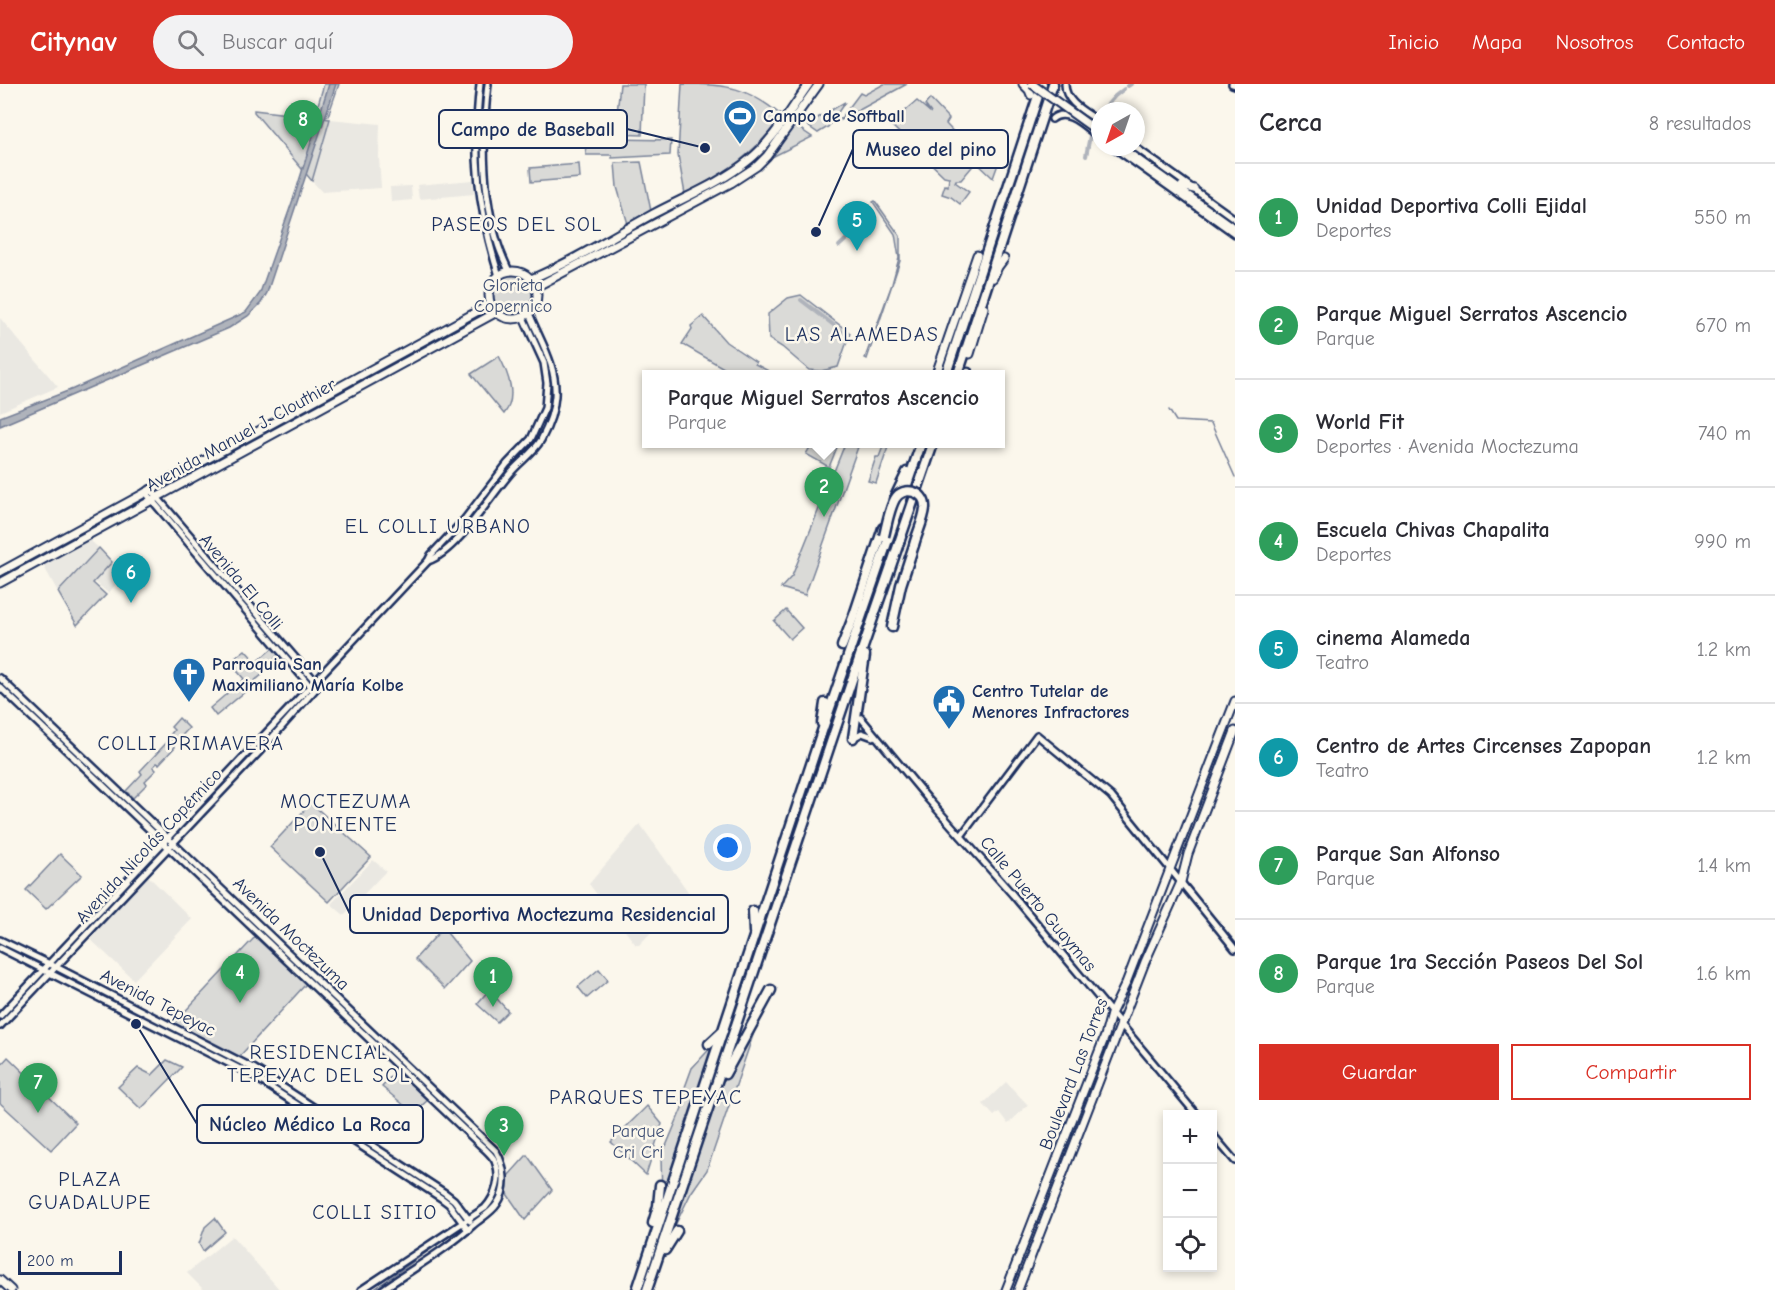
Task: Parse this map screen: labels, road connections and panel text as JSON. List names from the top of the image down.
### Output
{
  "streets": {
    "main road": ["Avenida Manuel J. Clouthier", "Boulevard Las Torres"],
    "street": [
      "Avenida El Colli",
      "Avenida Nicolás Copérnico",
      "Calle Puerto Guaymas",
      "Avenida Moctezuma",
      "Avenida Tepeyac"
    ]
  },
  "crossings": [
    ["Avenida Manuel J. Clouthier", "Avenida El Colli"],
    ["Avenida Manuel J. Clouthier", "Avenida Nicolás Copérnico"],
    ["Avenida El Colli", "Avenida Nicolás Copérnico"],
    ["Avenida Nicolás Copérnico", "Avenida Moctezuma"],
    ["Avenida Nicolás Copérnico", "Avenida Tepeyac"],
    ["Calle Puerto Guaymas", "Boulevard Las Torres"],
    ["Avenida Moctezuma", "Avenida Tepeyac"]
  ],
  "districts": [
    "PASEOS DEL SOL",
    "LAS ALAMEDAS",
    "EL COLLI URBANO",
    "COLLI PRIMAVERA",
    "MOCTEZUMA PONIENTE",
    "RESIDENCIAL TEPEYAC DEL SOL",
    "PARQUES TEPEYAC",
    "PLAZA GUADALUPE",
    "COLLI SITIO"
  ],
  "parks": ["Glorieta Copernico", "Parque Cri Cri"],
  "places": {
    "sports": ["Campo de Softball"],
    "other": [
      "Campo de Baseball",
      "Museo del pino",
      "Unidad Deportiva Moctezuma Residencial",
      "Núcleo Médico La Roca"
    ],
    "church": ["Parroquia San Maximiliano María Kolbe"],
    "public building": ["Centro Tutelar de Menores Infractores"]
  },
  "scale_bar": "200 m",
  "north": "bottom left",
  "page": {
    "header": "Citynav",
    "search": "Buscar aquí",
    "nav": [
      "Inicio",
      "Mapa",
      "Nosotros",
      "Contacto"
    ],
    "heading": ["Cerca", "8 resultados"],
    "pins": [
      "8",
      "5",
      "2",
      "6",
      "4",
      "1",
      "7",
      "3"
    ],
    "list": [
      {
        "mark": "1",
        "name": "Unidad Deportiva Colli Ejidal",
        "note": "Deportes",
        "value": "550 m"
      },
      {
        "mark": "2",
        "name": "Parque Miguel Serratos Ascencio",
        "note": "Parque",
        "value": "670 m"
      },
      {
        "mark": "3",
        "name": "World Fit",
        "note": "Deportes · Avenida Moctezuma",
        "value": "740 m"
      },
      {
        "mark": "4",
        "name": "Escuela Chivas Chapalita",
        "note": "Deportes",
        "value": "990 m"
      },
      {
        "mark": "5",
        "name": "cinema Alameda",
        "note": "Teatro",
        "value": "1.2 km"
      },
      {
        "mark": "6",
        "name": "Centro de Artes Circenses Zapopan",
        "note": "Teatro",
        "value": "1.2 km"
      },
      {
        "mark": "7",
        "name": "Parque San Alfonso",
        "note": "Parque",
        "value": "1.4 km"
      },
      {
        "mark": "8",
        "name": "Parque 1ra Sección Paseos Del Sol",
        "note": "Parque",
        "value": "1.6 km"
      }
    ],
    "popup": ["Parque Miguel Serratos Ascencio", "Parque"],
    "buttons": ["Guardar", "Compartir"],
    "map_buttons": ["+", "−"],
    "scale": "200 m"
  }
}
